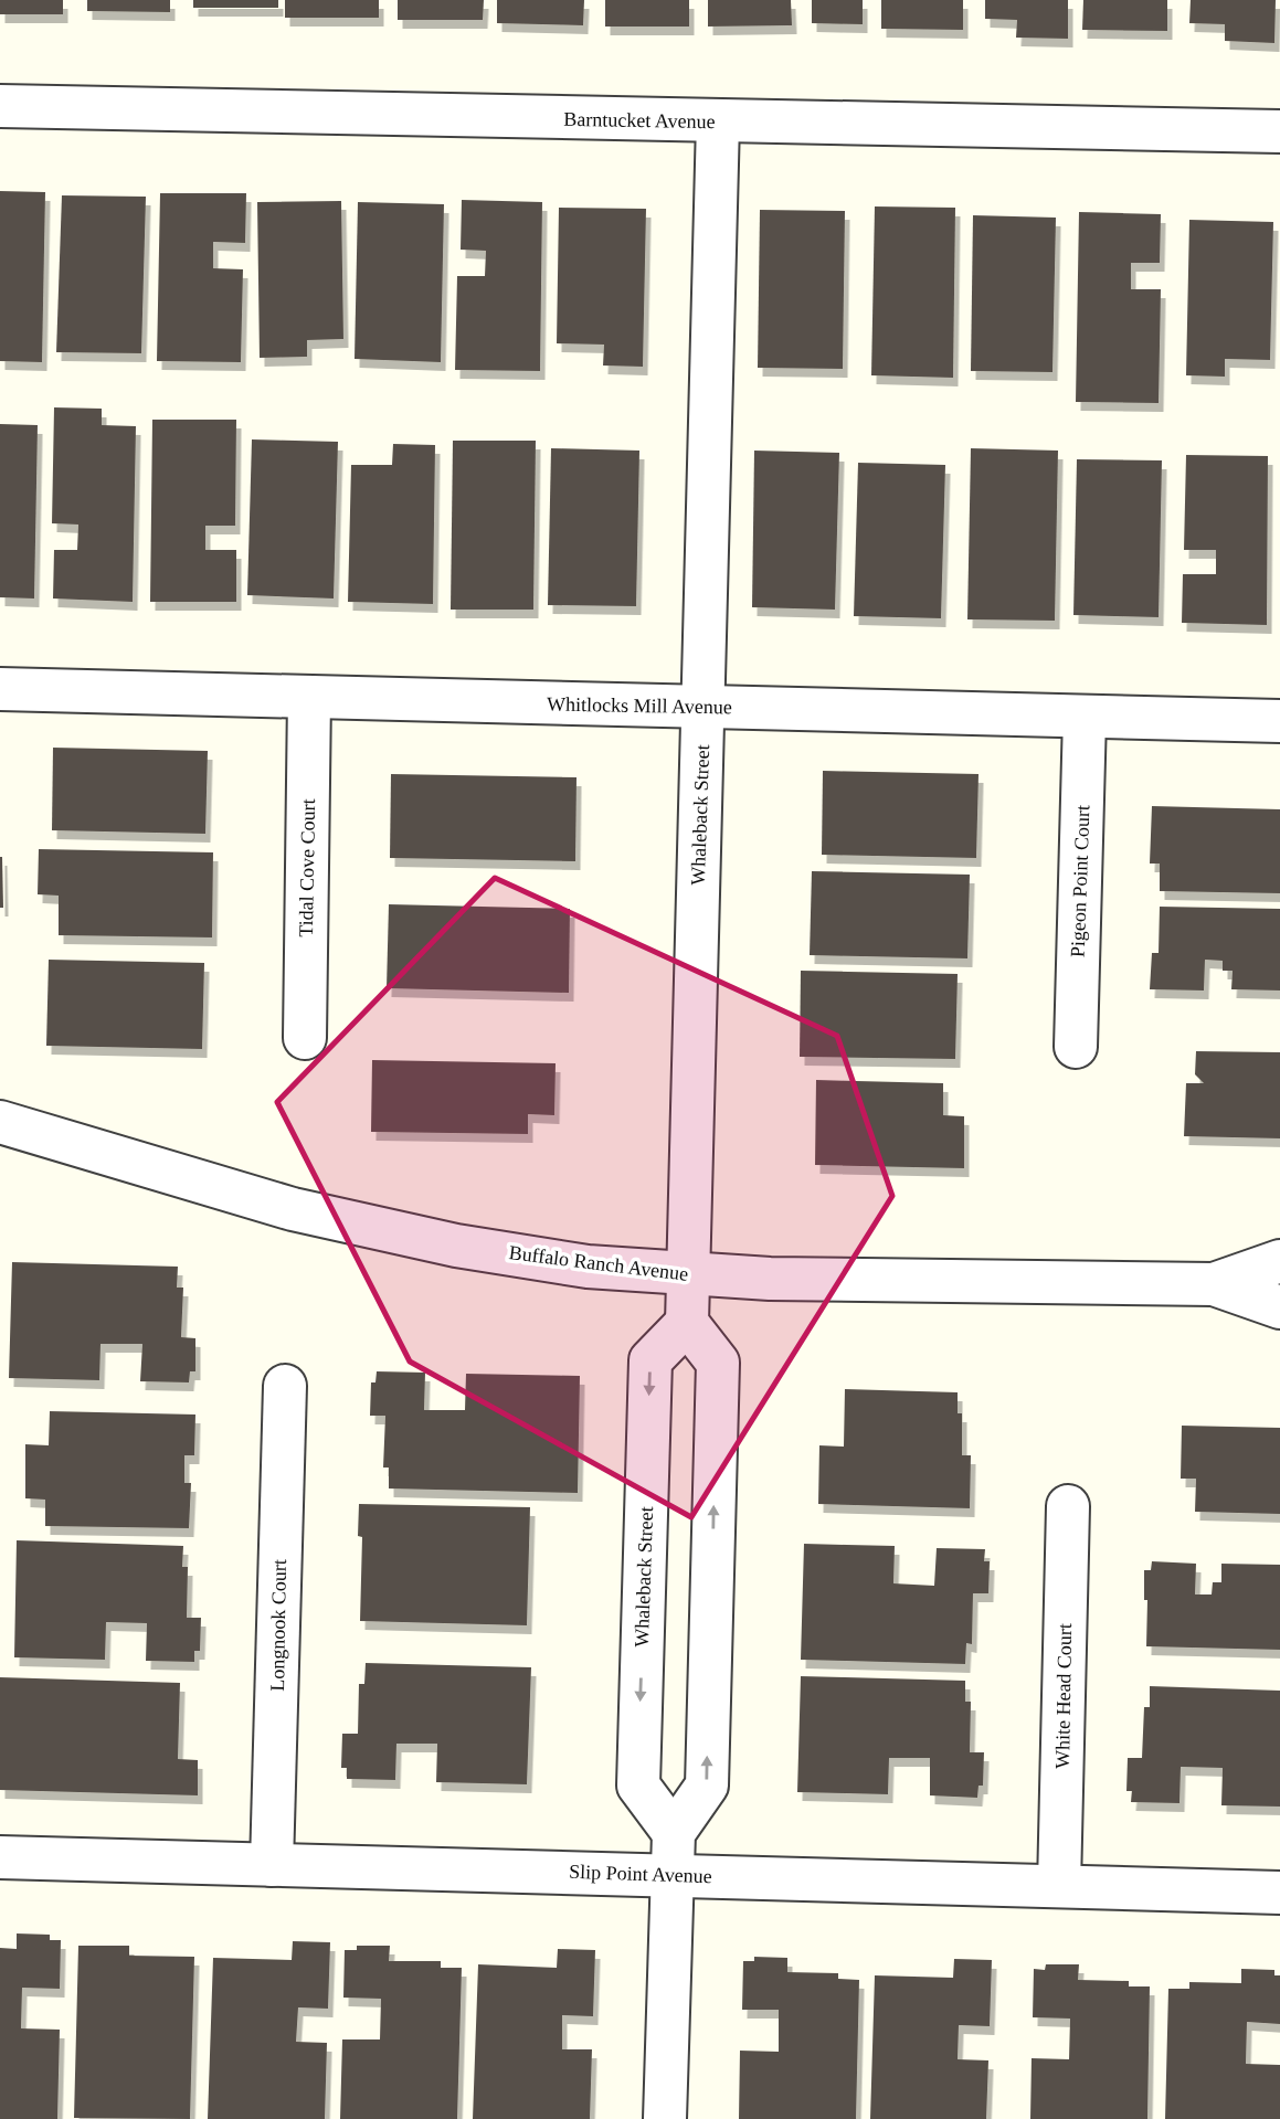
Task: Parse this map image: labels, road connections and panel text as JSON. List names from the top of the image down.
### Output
{
  "streets": {
    "street": [
      "Barntucket Avenue",
      "Whitlocks Mill Avenue",
      "Whaleback Street",
      "Tidal Cove Court",
      "Pigeon Point Court",
      "Buffalo Ranch Avenue",
      "Longnook Court",
      "White Head Court",
      "Slip Point Avenue"
    ]
  },
  "crossings": [
    ["Barntucket Avenue", "Whaleback Street"],
    ["Whitlocks Mill Avenue", "Whaleback Street"],
    ["Whitlocks Mill Avenue", "Tidal Cove Court"],
    ["Whitlocks Mill Avenue", "Pigeon Point Court"],
    ["Whaleback Street", "Buffalo Ranch Avenue"],
    ["Longnook Court", "Slip Point Avenue"],
    ["White Head Court", "Slip Point Avenue"]
  ]
}
